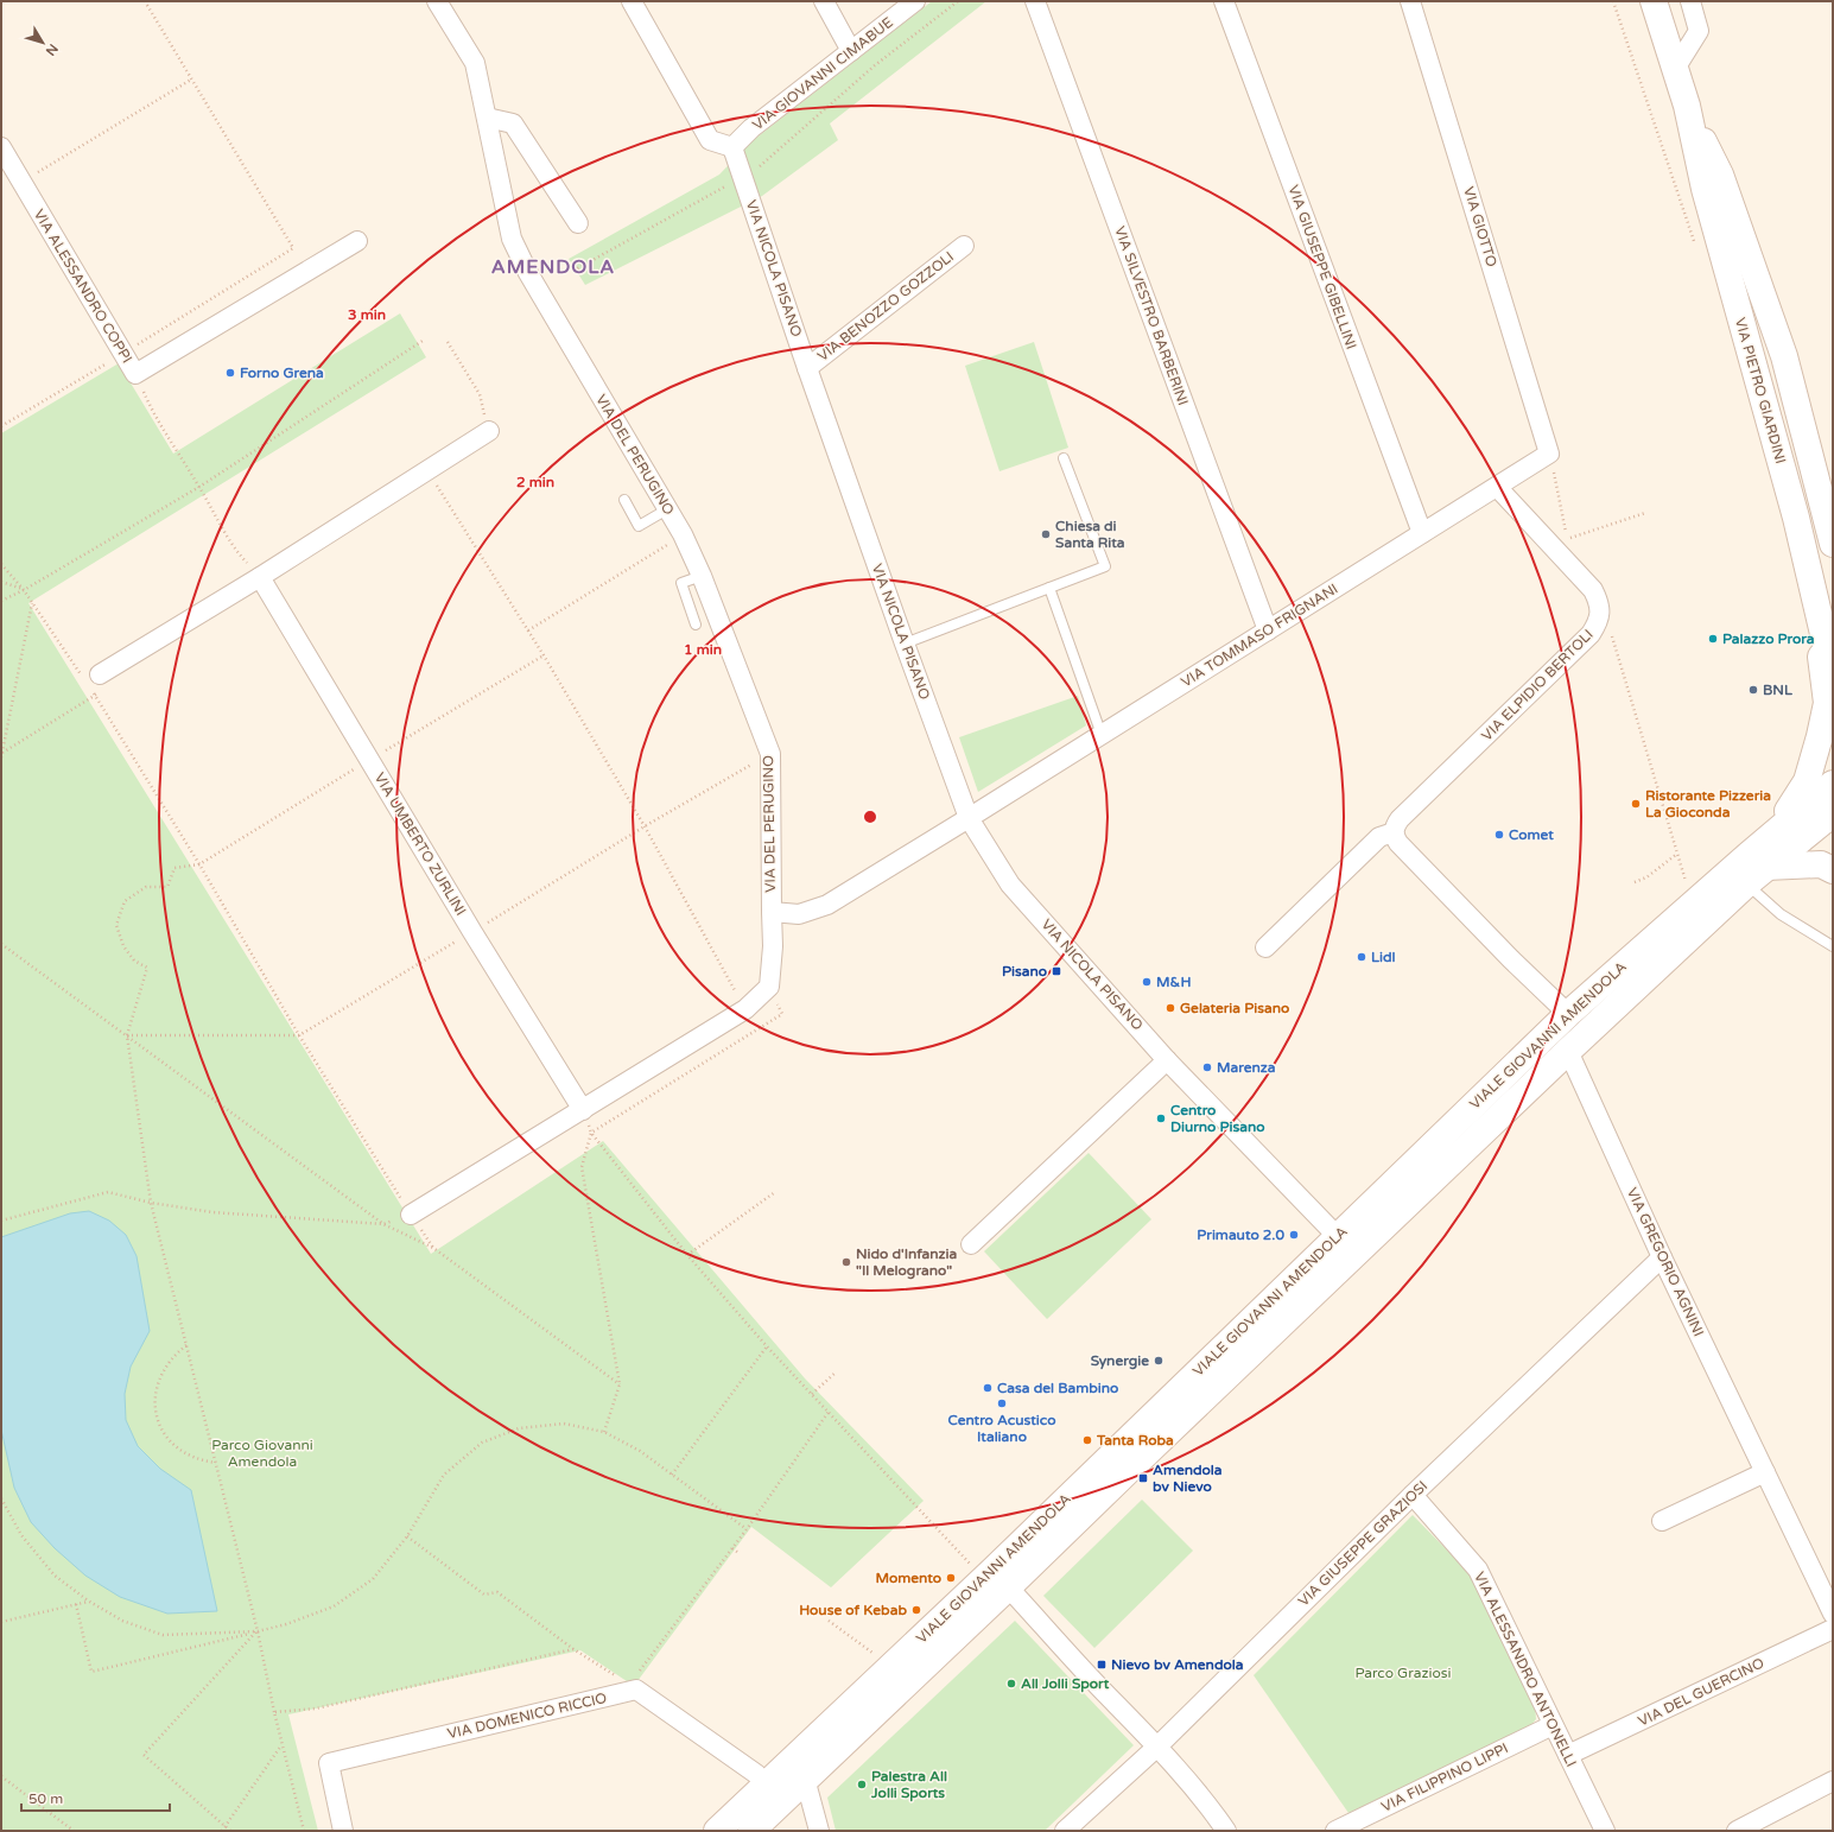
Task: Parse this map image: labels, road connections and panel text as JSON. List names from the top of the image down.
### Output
{
  "streets": {
    "main road": ["VIA PIETRO GIARDINI", "VIALE GIOVANNI AMENDOLA"],
    "street": [
      "VIA GIOVANNI CIMABUE",
      "VIA GIOTTO",
      "VIA GIUSEPPE GIBELLINI",
      "VIA NICOLA PISANO",
      "VIA ALESSANDRO COPPI",
      "VIA BENOZZO GOZZOLI",
      "VIA SILVESTRO BARBERINI",
      "VIA DEL PERUGINO",
      "VIA TOMMASO FRIGNANI",
      "VIA ELPIDIO BERTOLI",
      "VIA UMBERTO ZURLINI",
      "VIA GREGORIO AGNINI",
      "VIA GIUSEPPE GRAZIOSI",
      "VIA ALESSANDRO ANTONELLI",
      "VIA DEL GUERCINO",
      "VIA DOMENICO RICCIO",
      "VIA FILIPPINO LIPPI"
    ]
  },
  "crossings": [
    ["VIA GIOVANNI CIMABUE", "VIA NICOLA PISANO"],
    ["VIA GIOTTO", "VIA TOMMASO FRIGNANI"],
    ["VIA GIUSEPPE GIBELLINI", "VIA TOMMASO FRIGNANI"],
    ["VIA NICOLA PISANO", "VIA BENOZZO GOZZOLI"],
    ["VIA NICOLA PISANO", "VIA DEL PERUGINO"],
    ["VIA NICOLA PISANO", "VIA TOMMASO FRIGNANI"],
    ["VIA NICOLA PISANO", "VIALE GIOVANNI AMENDOLA"],
    ["VIA SILVESTRO BARBERINI", "VIA TOMMASO FRIGNANI"],
    ["VIA DEL PERUGINO", "VIA TOMMASO FRIGNANI"],
    ["VIA TOMMASO FRIGNANI", "VIA ELPIDIO BERTOLI"],
    ["VIALE GIOVANNI AMENDOLA", "VIA GREGORIO AGNINI"],
    ["VIALE GIOVANNI AMENDOLA", "VIA DOMENICO RICCIO"],
    ["VIA GREGORIO AGNINI", "VIA GIUSEPPE GRAZIOSI"],
    ["VIA GIUSEPPE GRAZIOSI", "VIA ALESSANDRO ANTONELLI"],
    ["VIA ALESSANDRO ANTONELLI", "VIA DEL GUERCINO"],
    ["VIA ALESSANDRO ANTONELLI", "VIA FILIPPINO LIPPI"]
  ],
  "districts": ["AMENDOLA"],
  "parks": ["Parco Giovanni Amendola", "Parco Graziosi"],
  "places": {
    "other": [
      "Forno Grena",
      "Chiesa di Santa Rita",
      "Palazzo Prora",
      "BNL",
      "Ristorante Pizzeria La Gioconda",
      "Comet",
      "Lidl",
      "M&H",
      "Gelateria Pisano",
      "Marenza",
      "Centro Diurno Pisano",
      "Primauto 2.0",
      "Nido d'Infanzia \"Il Melograno\"",
      "Synergie",
      "Casa del Bambino",
      "Centro Acustico Italiano",
      "Tanta Roba",
      "Momento",
      "House of Kebab",
      "All Jolli Sport",
      "Palestra All Jolli Sports"
    ],
    "transit": ["Pisano", "Amendola bv Nievo", "Nievo bv Amendola"]
  },
  "scale_bar": "50 m",
  "north": "bottom right",
  "rings": ["3 min", "2 min", "1 min"]
}
